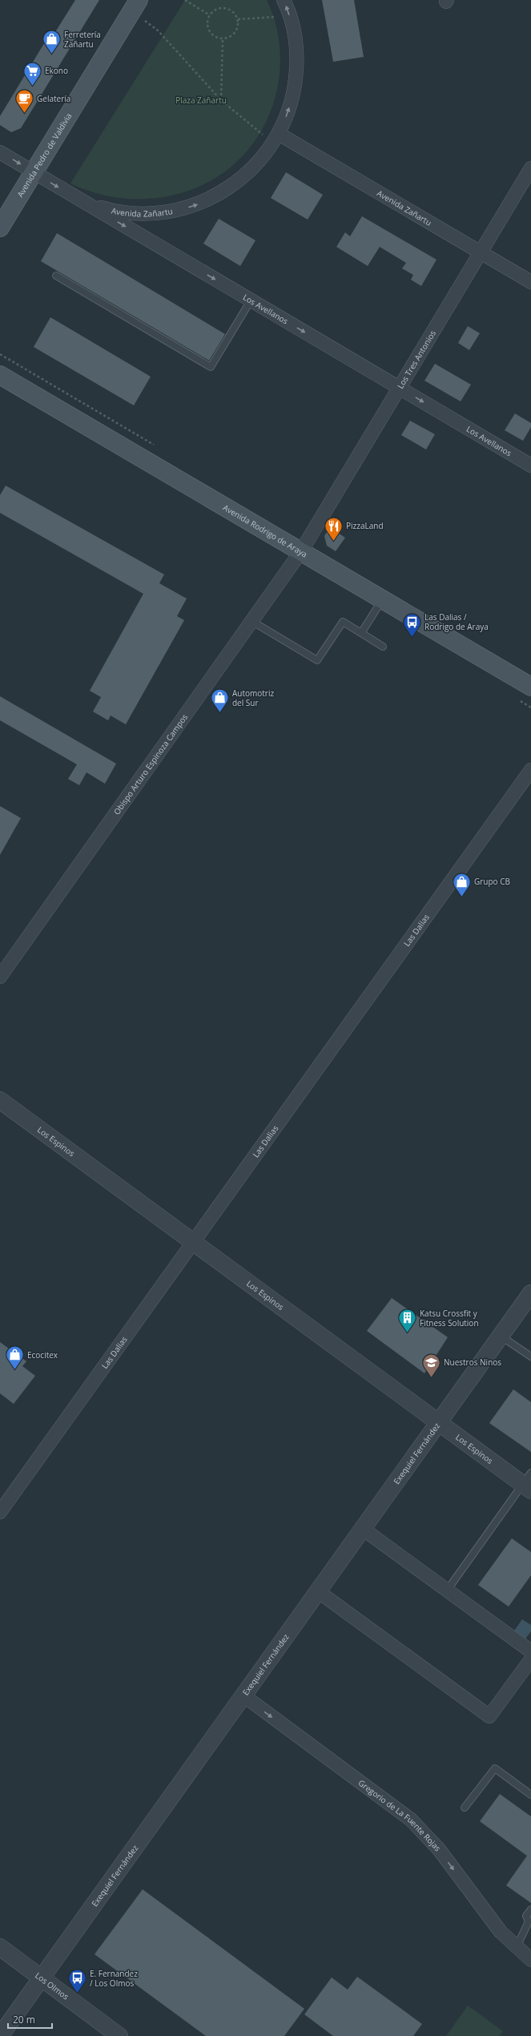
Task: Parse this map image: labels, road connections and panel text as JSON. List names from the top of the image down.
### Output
{
  "streets": {
    "main road": ["Avenida Pedro de Valdivia", "Avenida Rodrigo de Araya"],
    "street": [
      "Avenida Zañartu",
      "Los Avellanos",
      "Los Tres Antonios",
      "Obispo Arturo Espinoza Campos",
      "Las Dalias",
      "Los Espinos",
      "Exequiel Fernández",
      "Gregorio de La Fuente Rojas",
      "Los Olmos"
    ]
  },
  "crossings": [
    ["Avenida Pedro de Valdivia", "Los Avellanos"],
    ["Avenida Zañartu", "Los Avellanos"],
    ["Avenida Zañartu", "Los Tres Antonios"],
    ["Los Avellanos", "Los Tres Antonios"],
    ["Los Tres Antonios", "Avenida Rodrigo de Araya"],
    ["Los Tres Antonios", "Obispo Arturo Espinoza Campos"],
    ["Avenida Rodrigo de Araya", "Obispo Arturo Espinoza Campos"],
    ["Las Dalias", "Los Espinos"],
    ["Los Espinos", "Exequiel Fernández"],
    ["Exequiel Fernández", "Gregorio de La Fuente Rojas"],
    ["Exequiel Fernández", "Los Olmos"]
  ],
  "one_way": ["Los Avellanos", "Gregorio de La Fuente Rojas"],
  "parks": ["Plaza Zañartu"],
  "places": {
    "shop": [
      "Ferretería Zañartu",
      "Automotriz del Sur",
      "Grupo CB",
      "Ecocitex"
    ],
    "supermarket": ["Ekono"],
    "cafe": ["Gelatería"],
    "restaurant": ["PizzaLand"],
    "bus stop": ["Las Dalias / Rodrigo de Araya", "E. Fernandez / Los Olmos"],
    "building": ["Katsu Crossfit y Fitness Solution"],
    "school or university": ["Nuestros Ninos"]
  },
  "scale_bar": "20 m"
}
